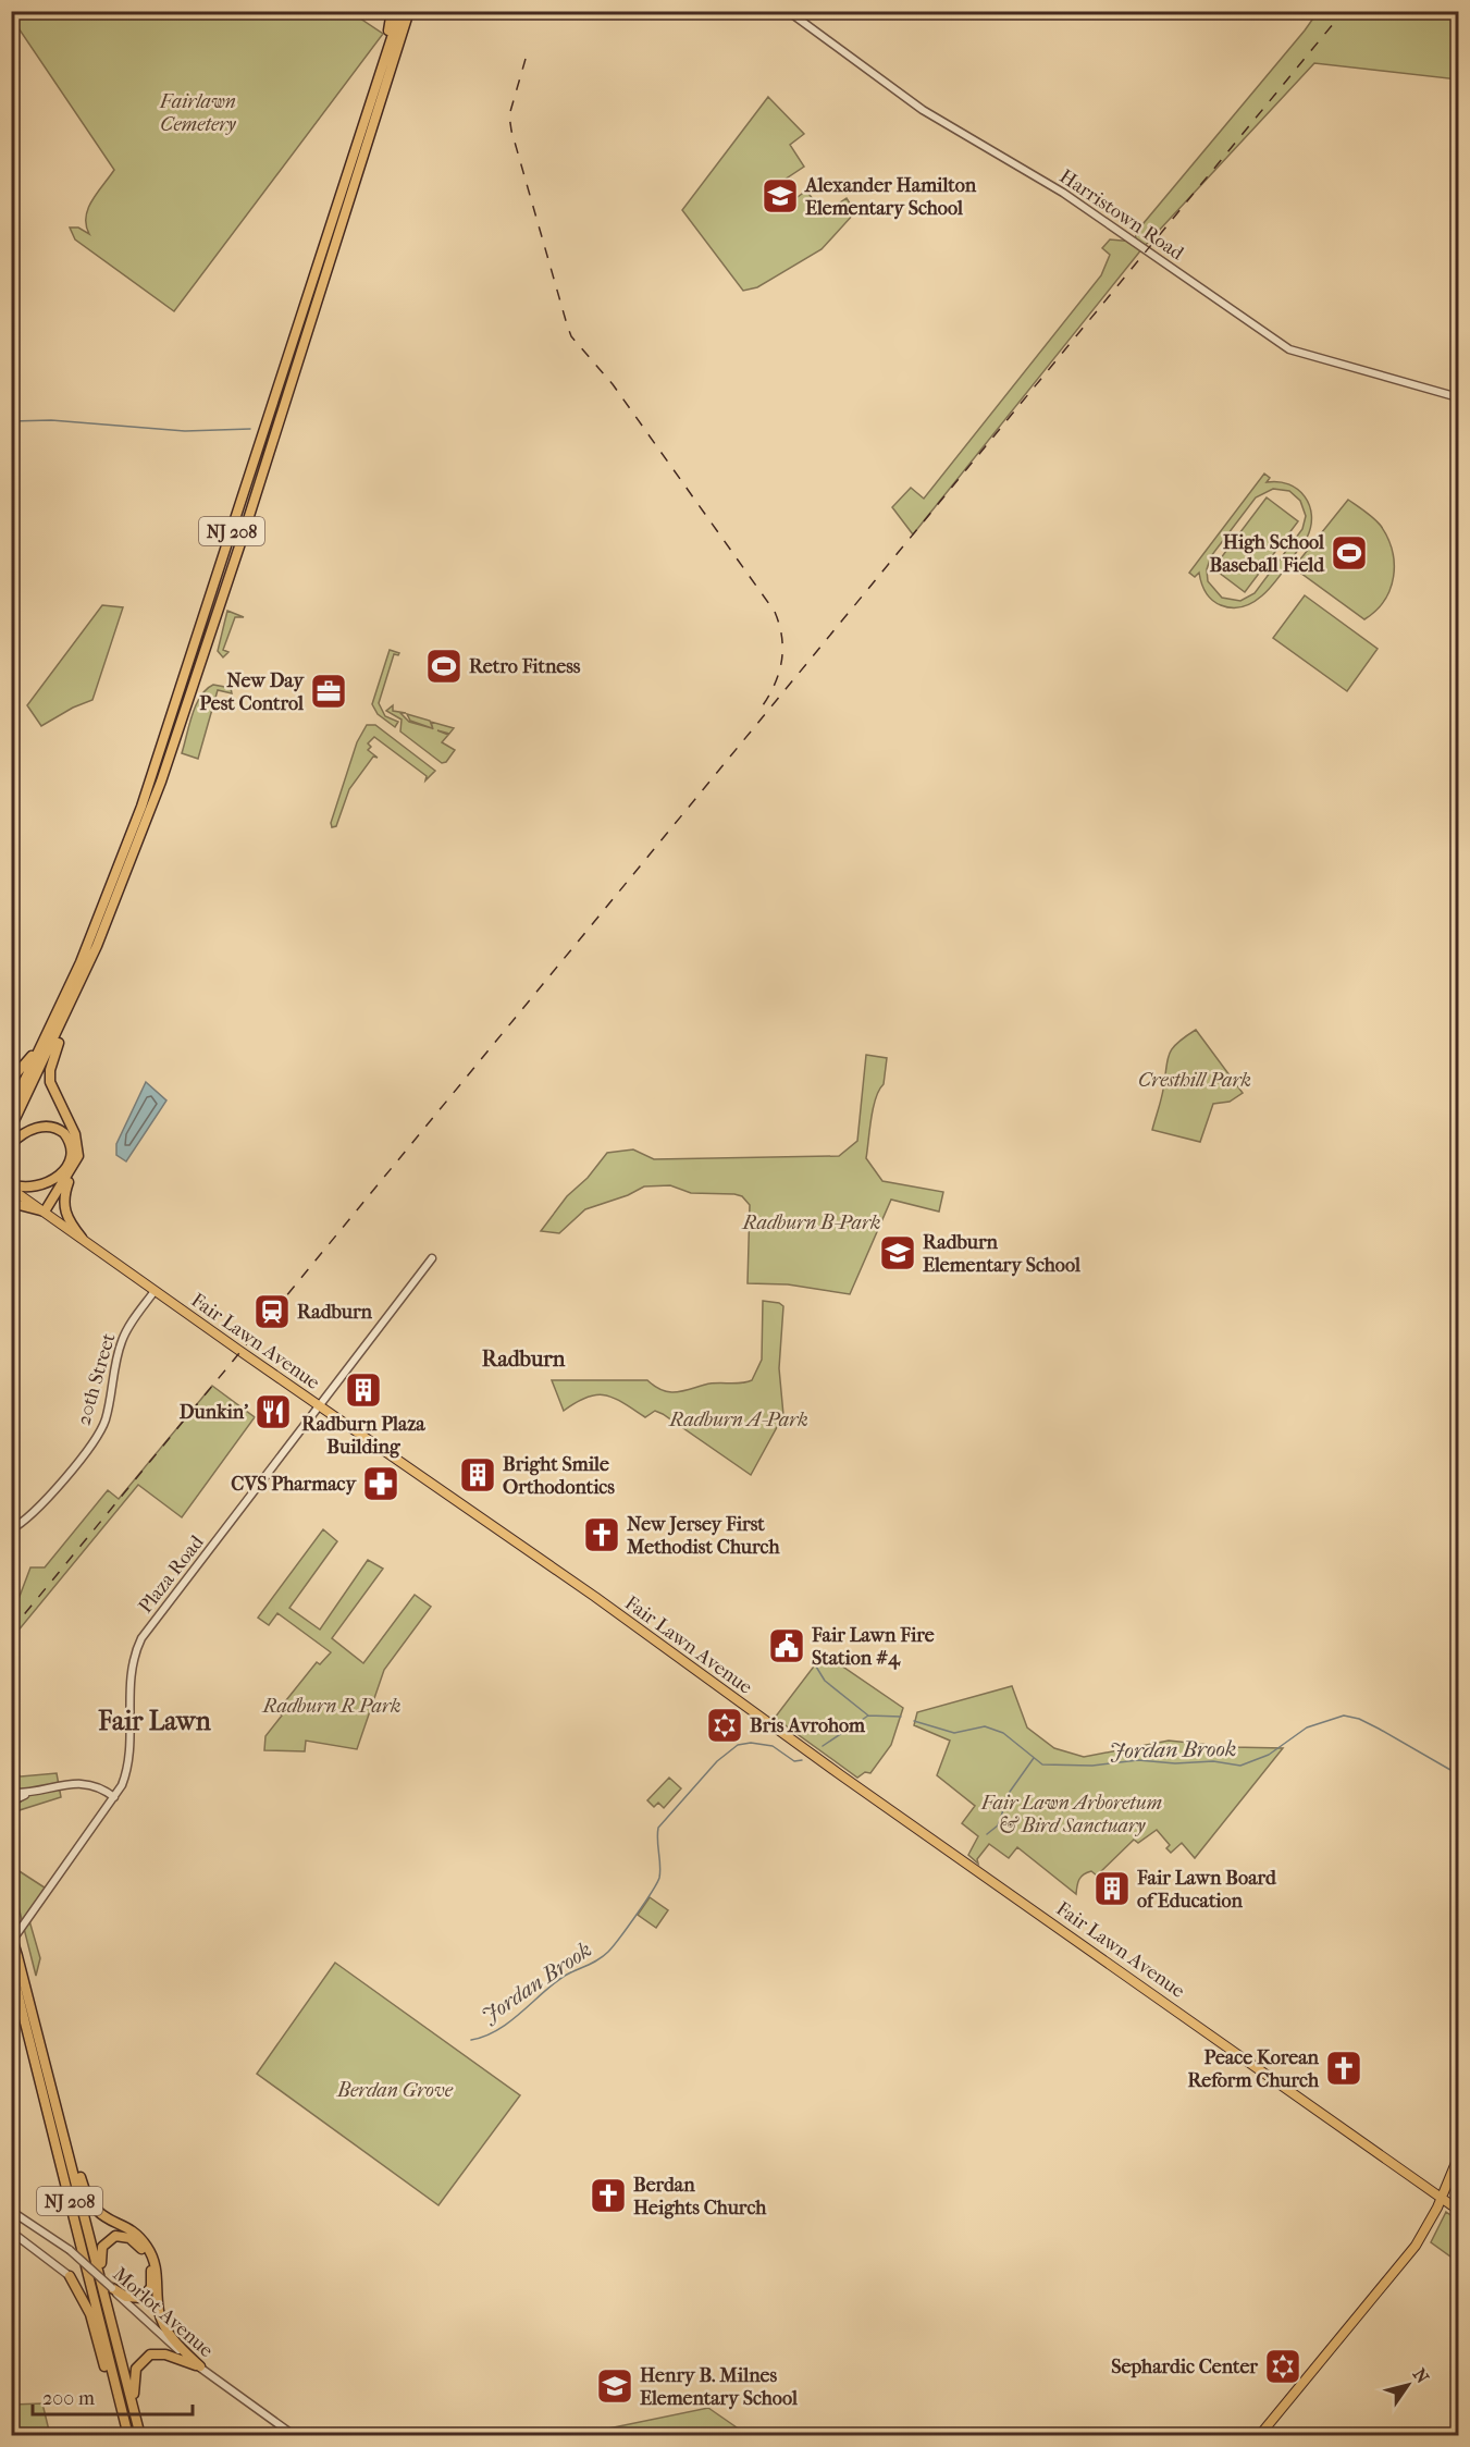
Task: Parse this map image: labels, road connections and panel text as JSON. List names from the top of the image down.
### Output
{
  "streets": {
    "highway": ["NJ 208"],
    "main road": ["Fair Lawn Avenue"],
    "street": [
      "Harristown Road",
      "20th Street",
      "Plaza Road",
      "Morlot Avenue"
    ]
  },
  "crossings": [
    ["Fair Lawn Avenue", "20th Street"],
    ["Fair Lawn Avenue", "Plaza Road"]
  ],
  "districts": ["Radburn", "Fair Lawn"],
  "water": ["Jordan Brook"],
  "parks": [
    "Fairlawn Cemetery",
    "Cresthill Park",
    "Radburn B-Park",
    "Radburn A-Park",
    "Radburn R Park",
    "Fair Lawn Arboretum & Bird Sanctuary",
    "Berdan Grove"
  ],
  "places": {
    "school or university": ["Alexander Hamilton Elementary School", "Radburn Elementary School", "Henry B. Milnes Elementary School"],
    "sports": ["High School Baseball Field", "Retro Fitness"],
    "office": ["New Day Pest Control"],
    "station": ["Radburn"],
    "building": ["Radburn Plaza Building", "Bright Smile Orthodontics", "Fair Lawn Board of Education"],
    "restaurant": ["Dunkin'"],
    "pharmacy": ["CVS Pharmacy"],
    "church": ["New Jersey First Methodist Church", "Peace Korean Reform Church", "Berdan Heights Church"],
    "public building": ["Fair Lawn Fire Station #4"],
    "synagogue": ["Bris Avrohom", "Sephardic Center"]
  },
  "scale_bar": "200 m",
  "north": "top right"
}
